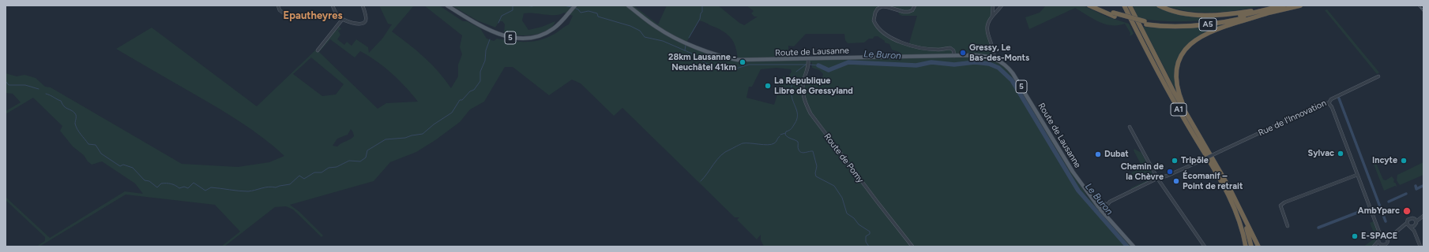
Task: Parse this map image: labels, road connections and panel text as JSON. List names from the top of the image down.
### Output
{
  "streets": {
    "highway": ["A5", "A1"],
    "main road": ["5", "Route de Lausanne"],
    "street": ["Rue de l'Innovation", "Route de Pomy"]
  },
  "crossings": [
    ["Route de Lausanne", "Route de Pomy"]
  ],
  "districts": ["Epautheyres"],
  "water": ["Le Buron"],
  "places": [
    "Gressy, Le Bas-des-Monts",
    "28km Lausanne - Neuchâtel 41km",
    "La République Libre de Gressyland",
    "Sylvac",
    "Dubat",
    "Tripōle",
    "Incyte",
    "Chemin de la Chèvre",
    "Écomanif – Point de retrait",
    "AmbYparc",
    "E-SPACE"
  ]
}
